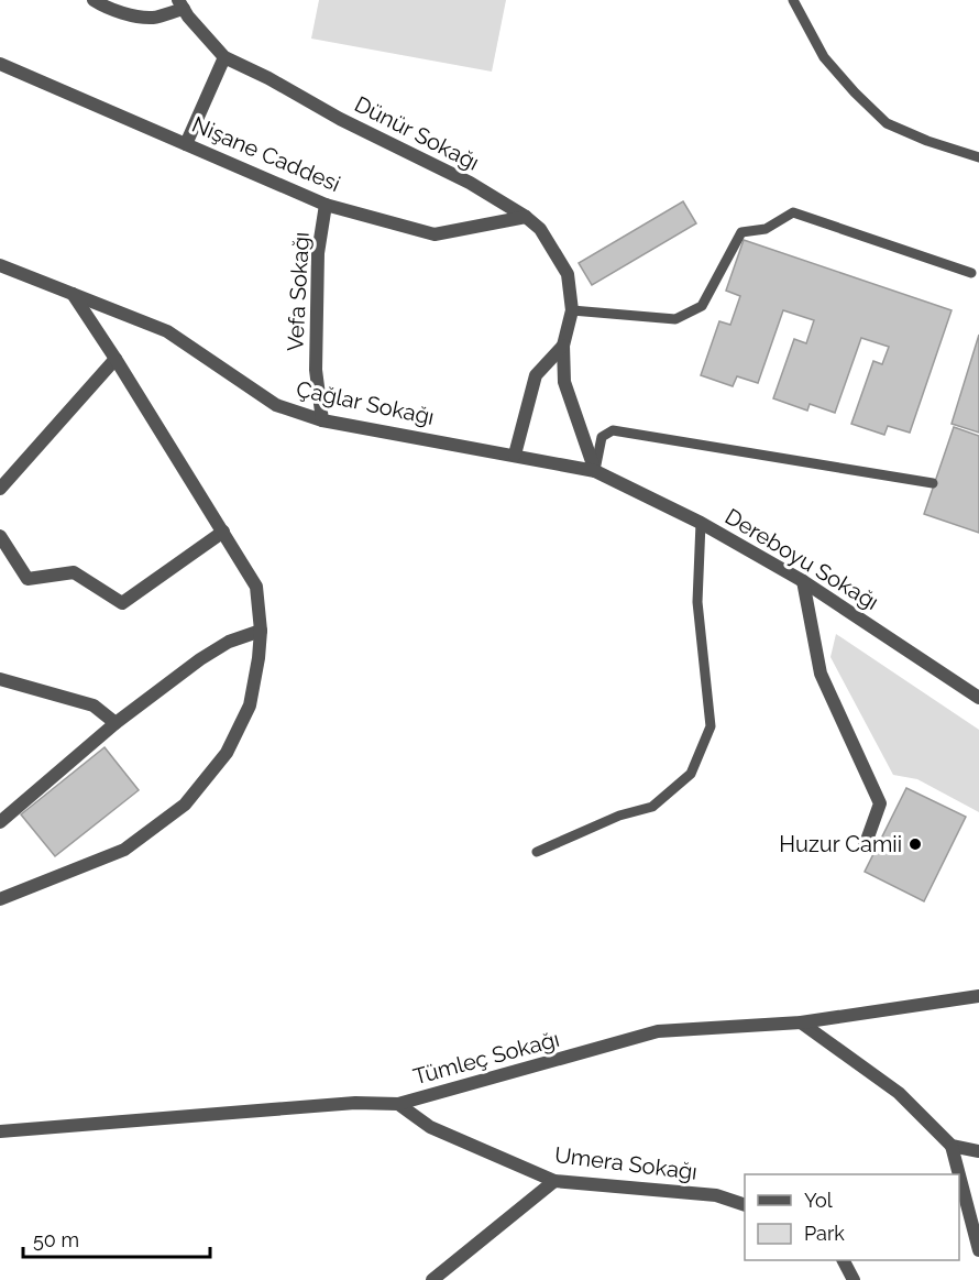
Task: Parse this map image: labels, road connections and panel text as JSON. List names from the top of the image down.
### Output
{
  "streets": {
    "street": [
      "Dünür Sokağı",
      "Nişane Caddesi",
      "Vefa Sokağı",
      "Çağlar Sokağı",
      "Dereboyu Sokağı",
      "Tümleç Sokağı",
      "Umera Sokağı"
    ]
  },
  "crossings": [
    ["Dünür Sokağı", "Nişane Caddesi"],
    ["Dünür Sokağı", "Çağlar Sokağı"],
    ["Dünür Sokağı", "Dereboyu Sokağı"],
    ["Nişane Caddesi", "Vefa Sokağı"],
    ["Vefa Sokağı", "Çağlar Sokağı"],
    ["Çağlar Sokağı", "Dereboyu Sokağı"],
    ["Tümleç Sokağı", "Umera Sokağı"]
  ],
  "places": ["Huzur Camii"],
  "legend": ["Yol", "Park"],
  "scale_bar": "50 m"
}
